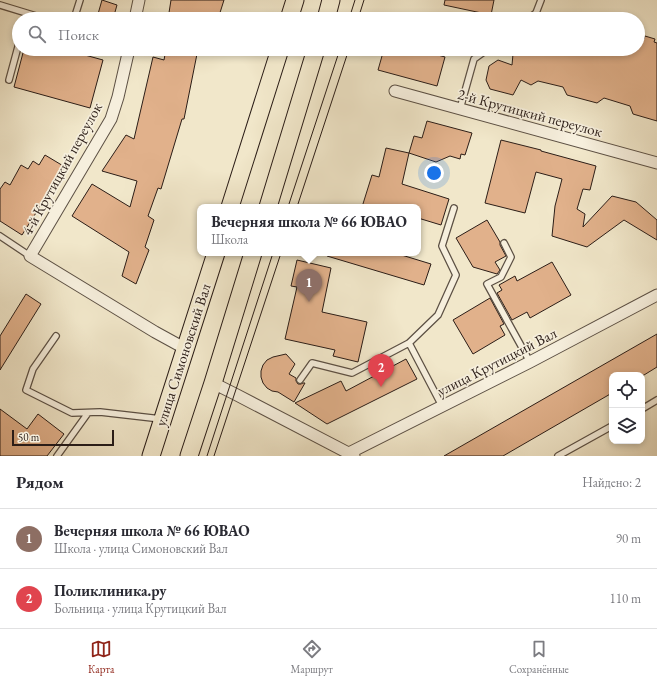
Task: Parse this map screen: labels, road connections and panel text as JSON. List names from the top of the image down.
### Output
{
  "streets": {
    "main road": ["улица Симоновский Вал"],
    "street": ["2-й Крутицкий переулок", "4-й Крутицкий переулок", "улица Крутицкий Вал"]
  },
  "scale_bar": "50 m",
  "page": {
    "search": "Поиск",
    "popup": ["Вечерняя школа № 66 ЮВАО", "Школа"],
    "pins": ["1", "2"],
    "scale": "50 m",
    "heading": ["Рядом", "Найдено: 2"],
    "list": [
      {
        "mark": "1",
        "name": "Вечерняя школа № 66 ЮВАО",
        "note": "Школа · улица Симоновский Вал",
        "value": "90 m"
      },
      {
        "mark": "2",
        "name": "Поликлиника.ру",
        "note": "Больница · улица Крутицкий Вал",
        "value": "110 m"
      }
    ],
    "nav": ["Карта", "Маршрут", "Сохранённые"]
  }
}
